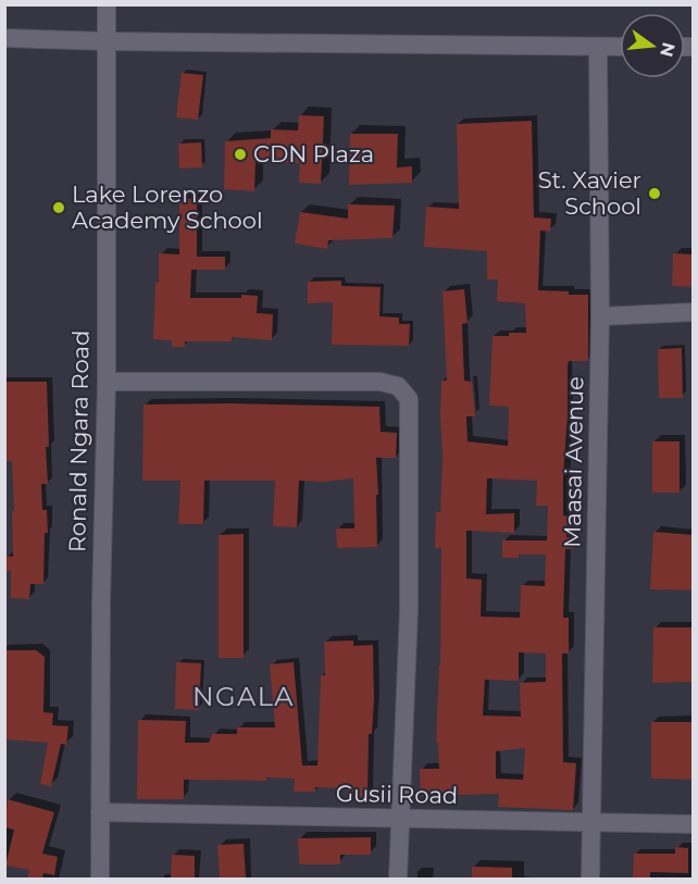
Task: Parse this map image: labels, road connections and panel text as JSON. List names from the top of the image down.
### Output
{
  "streets": {
    "street": ["Ronald Ngara Road", "Maasai Avenue", "Gusii Road"]
  },
  "crossings": [
    ["Ronald Ngara Road", "Gusii Road"],
    ["Maasai Avenue", "Gusii Road"]
  ],
  "districts": ["NGALA"],
  "places": ["CDN Plaza", "St. Xavier School", "Lake Lorenzo Academy School"],
  "north": "right"
}
